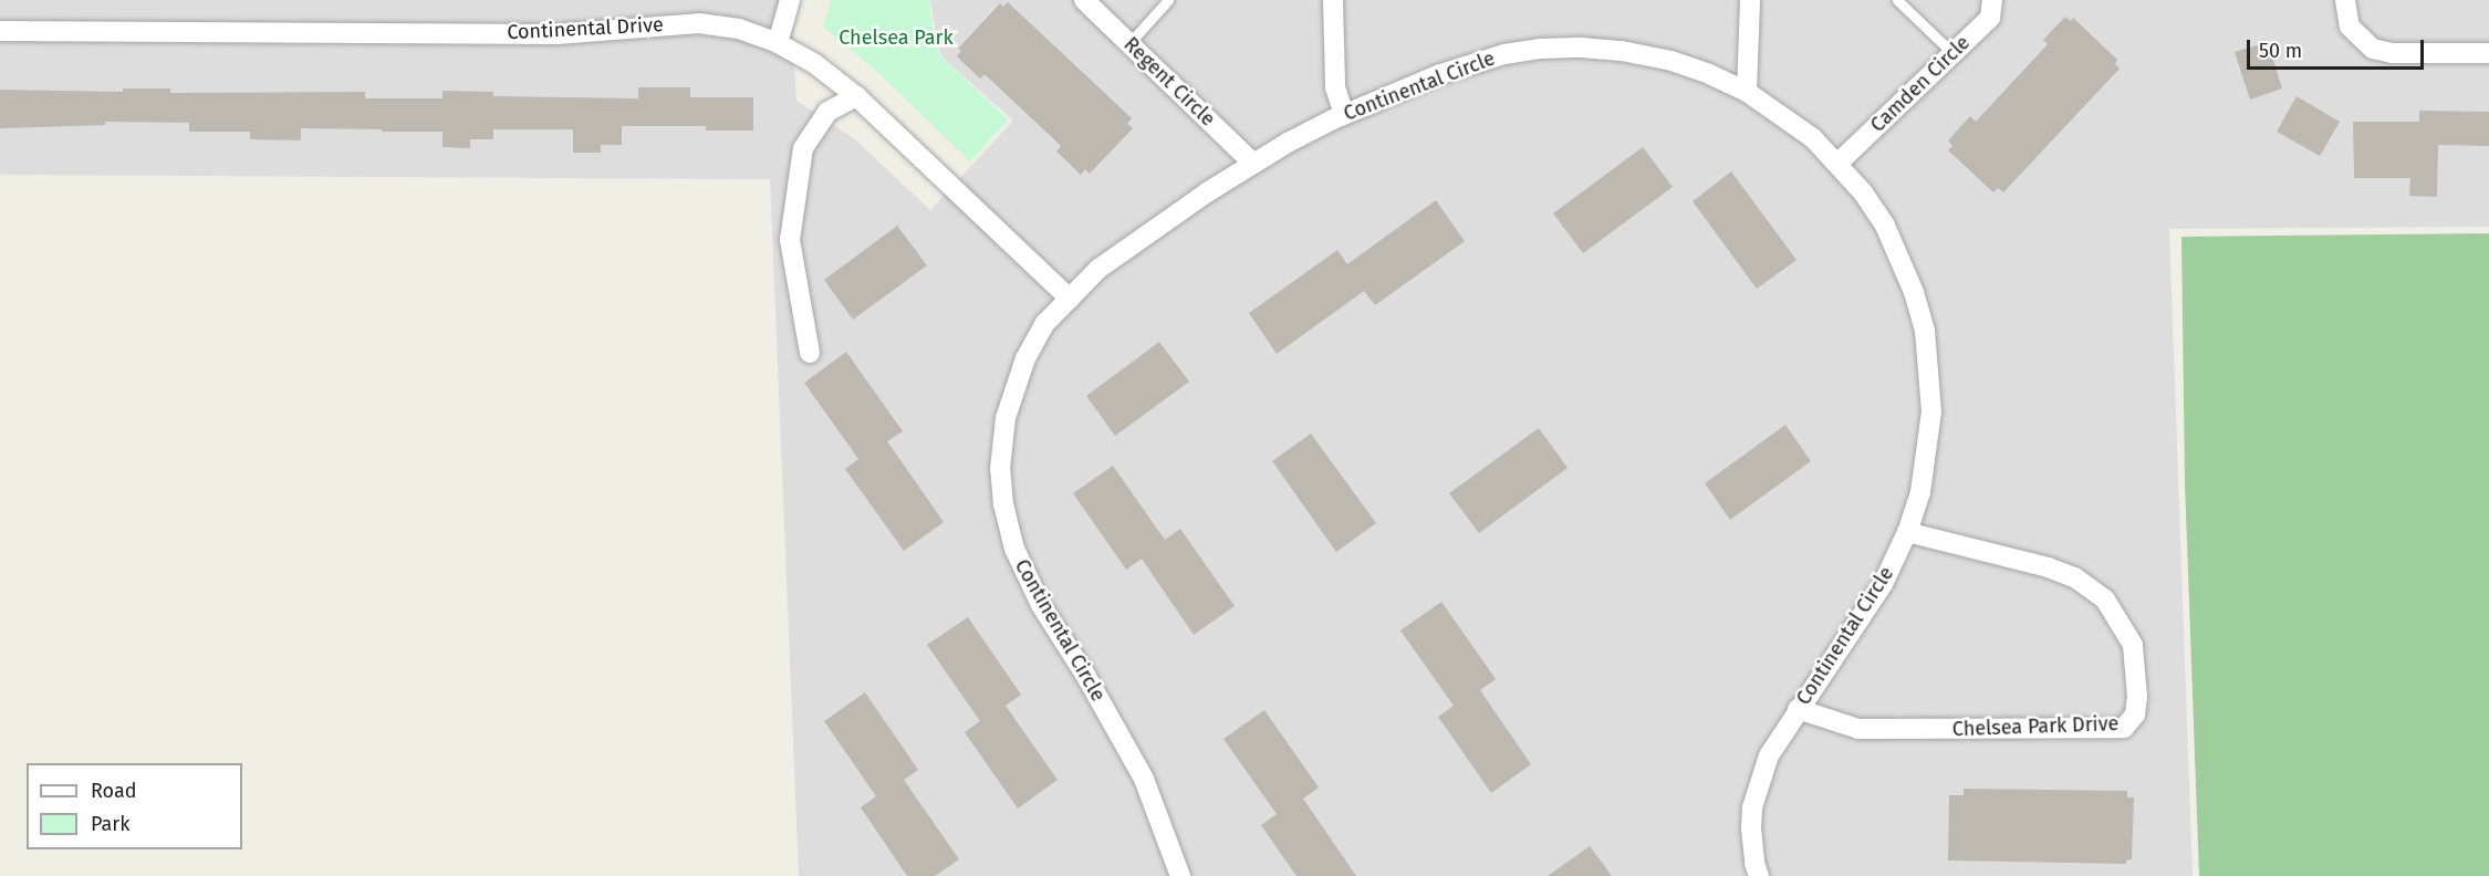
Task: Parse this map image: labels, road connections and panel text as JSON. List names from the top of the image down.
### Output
{
  "streets": {
    "street": [
      "Continental Drive",
      "Regent Circle",
      "Camden Circle",
      "Continental Circle",
      "Chelsea Park Drive"
    ]
  },
  "crossings": [
    ["Continental Drive", "Continental Circle"],
    ["Regent Circle", "Continental Circle"],
    ["Camden Circle", "Continental Circle"],
    ["Continental Circle", "Chelsea Park Drive"]
  ],
  "parks": ["Chelsea Park"],
  "legend": ["Road", "Park"],
  "scale_bar": "50 m"
}
